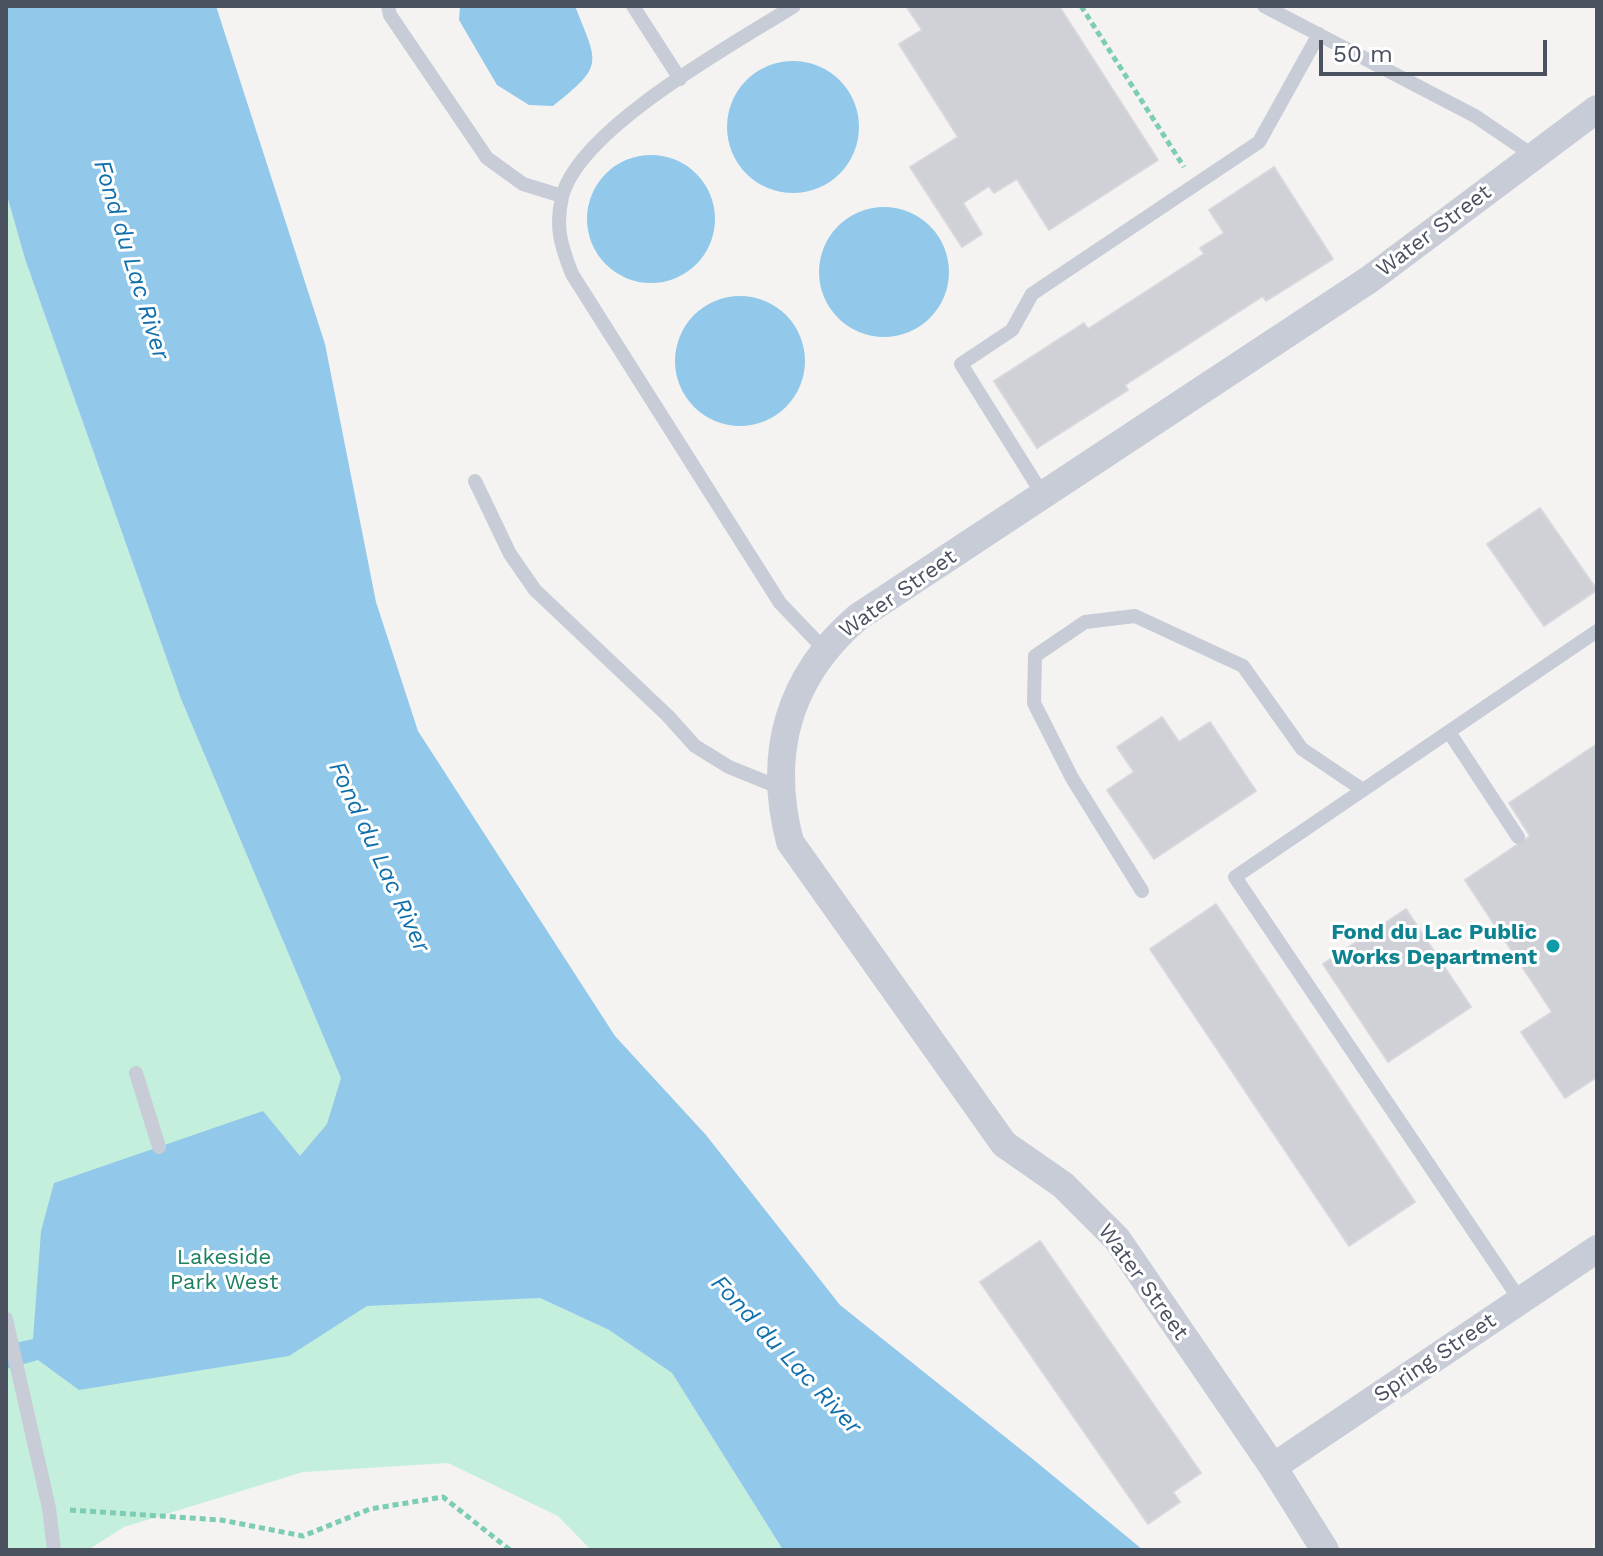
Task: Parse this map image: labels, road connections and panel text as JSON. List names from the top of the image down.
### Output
{
  "streets": {
    "street": ["Water Street", "Spring Street"]
  },
  "crossings": [
    ["Water Street", "Spring Street"]
  ],
  "water": ["Fond du Lac River"],
  "parks": ["Lakeside Park West"],
  "places": ["Fond du Lac Public Works Department"],
  "scale_bar": "50 m"
}
